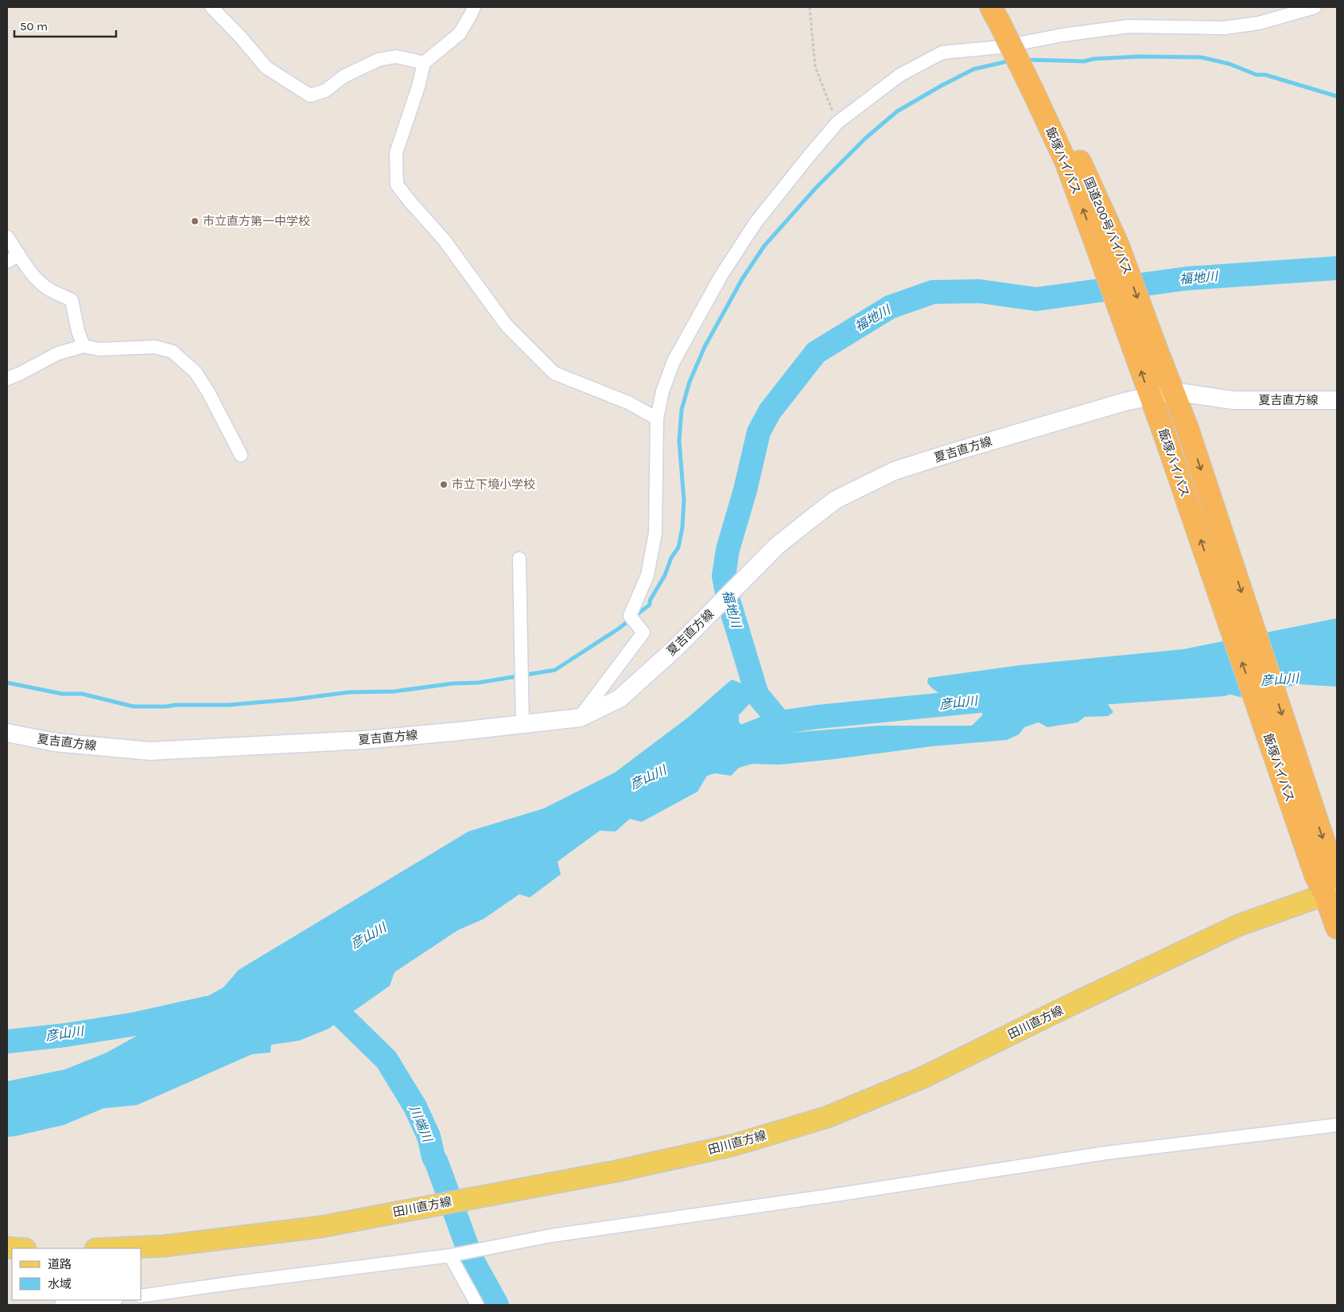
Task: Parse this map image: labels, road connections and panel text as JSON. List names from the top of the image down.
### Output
{
  "streets": {
    "highway": ["飯塚バイパス", "国道200号バイパス"],
    "main road": ["夏吉直方線", "田川直方線"]
  },
  "crossings": [
    ["飯塚バイパス", "国道200号バイパス"],
    ["飯塚バイパス", "夏吉直方線"],
    ["飯塚バイパス", "田川直方線"],
    ["国道200号バイパス", "夏吉直方線"]
  ],
  "one_way": ["飯塚バイパス", "国道200号バイパス"],
  "water": ["福地川", "彦山川", "川端川"],
  "places": ["市立直方第一中学校", "市立下境小学校"],
  "legend": ["道路", "水域"],
  "scale_bar": "50 m"
}
